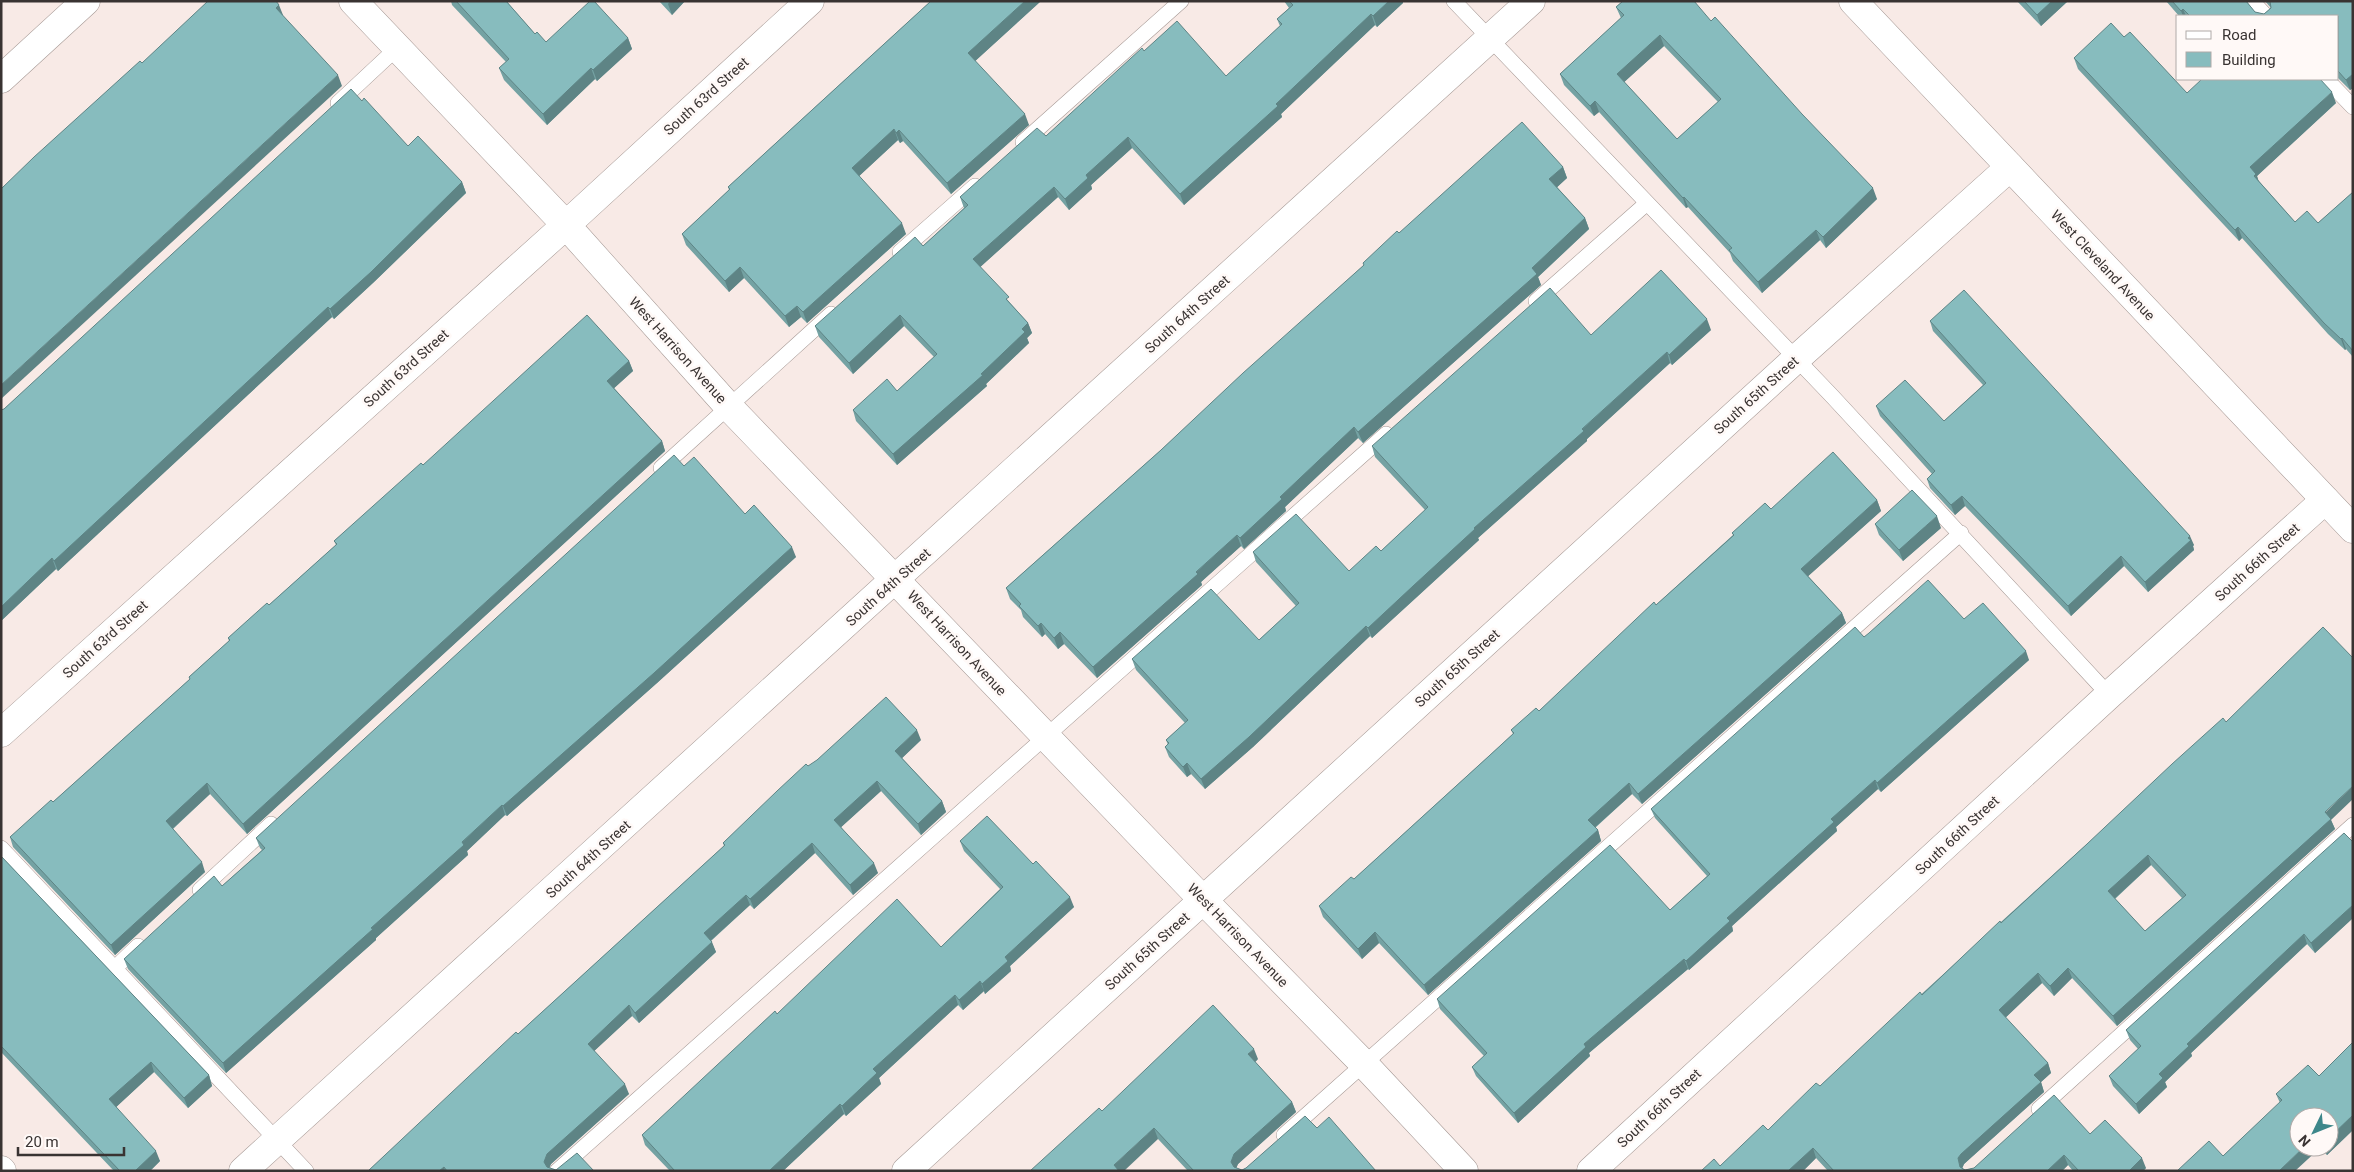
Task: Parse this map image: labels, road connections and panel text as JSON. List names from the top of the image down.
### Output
{
  "streets": {
    "street": [
      "South 63rd Street",
      "West Cleveland Avenue",
      "South 64th Street",
      "West Harrison Avenue",
      "South 65th Street",
      "South 66th Street"
    ]
  },
  "crossings": [
    ["South 63rd Street", "West Harrison Avenue"],
    ["West Cleveland Avenue", "South 65th Street"],
    ["West Cleveland Avenue", "South 66th Street"],
    ["South 64th Street", "West Harrison Avenue"],
    ["West Harrison Avenue", "South 65th Street"]
  ],
  "legend": ["Road", "Building"],
  "scale_bar": "20 m",
  "north": "bottom left"
}
